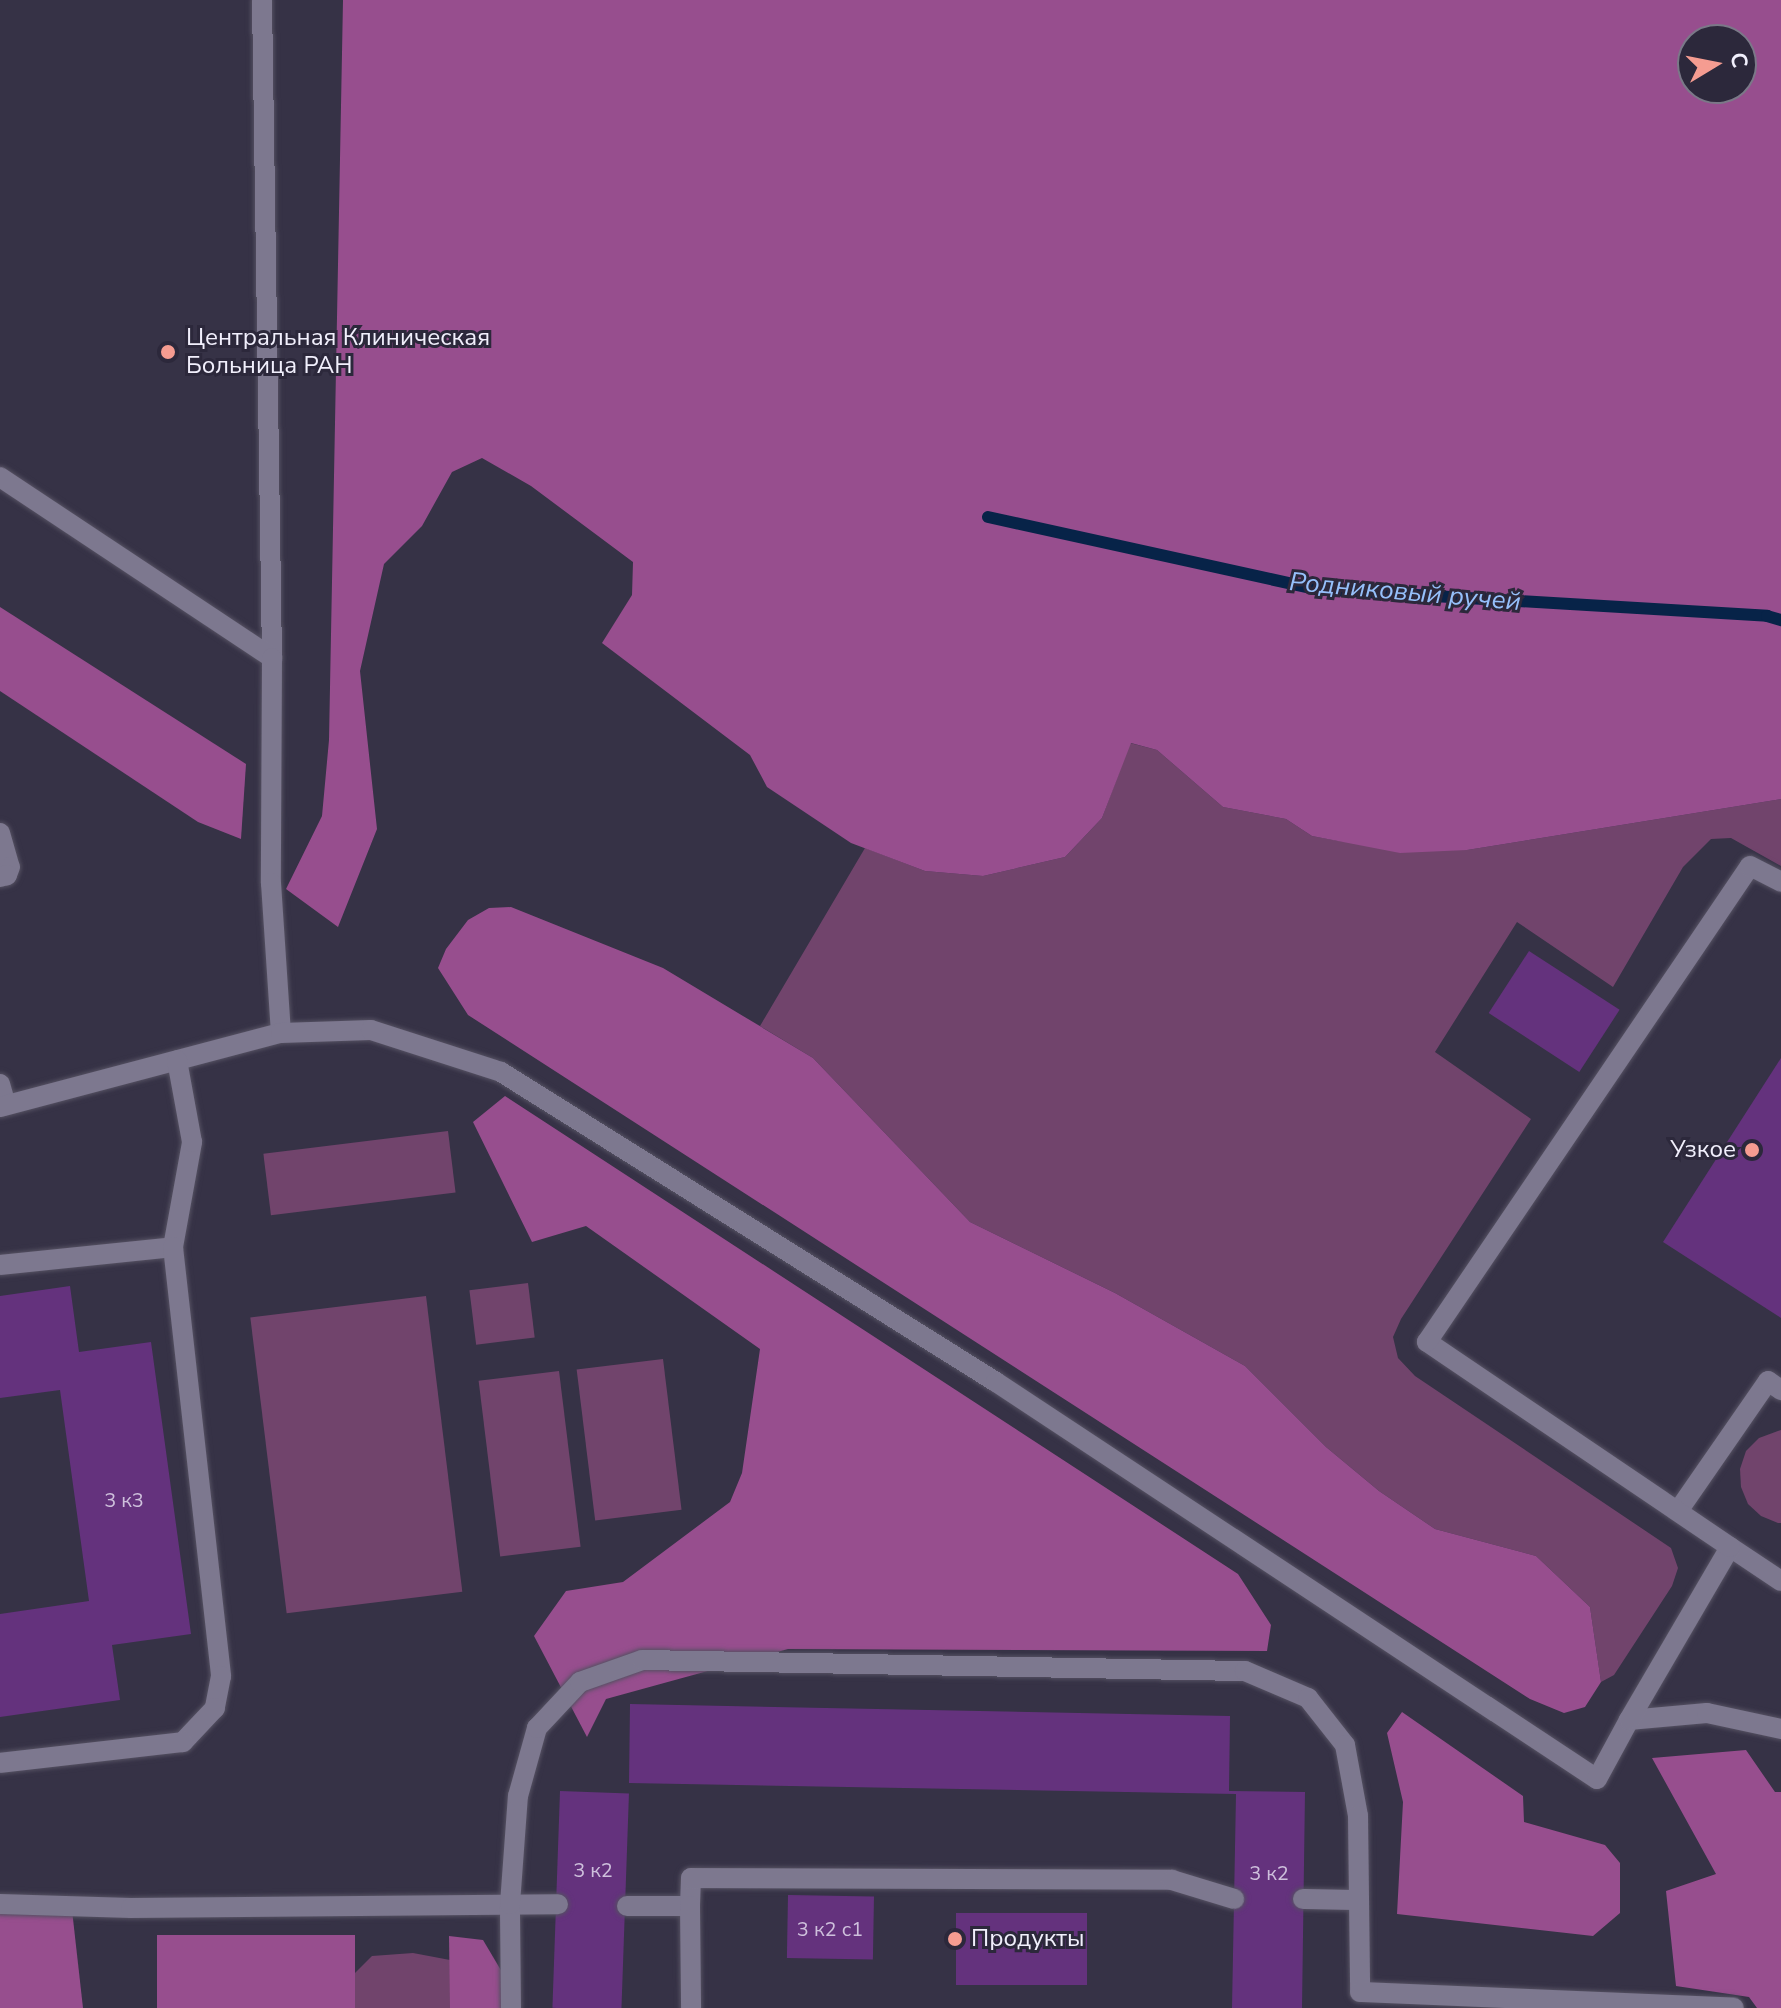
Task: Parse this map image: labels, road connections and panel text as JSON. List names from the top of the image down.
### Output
{
  "water": ["Родниковый ручей"],
  "places": ["Центральная Клиническая Больница РАН", "Узкое", "Продукты"],
  "house_numbers": [
    "3 к3",
    "3 к2",
    "3 к2",
    "3 к2 с1"
  ],
  "north": "right"
}
